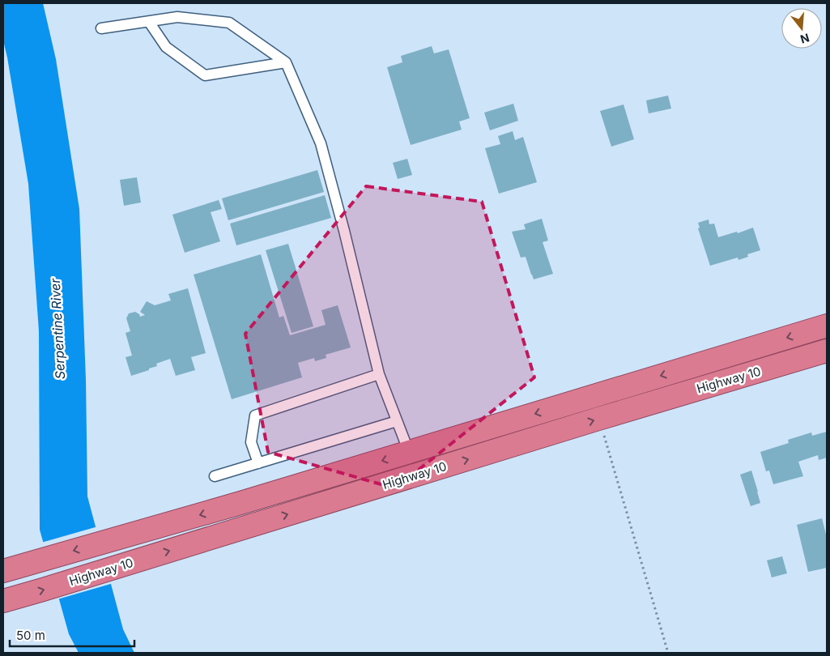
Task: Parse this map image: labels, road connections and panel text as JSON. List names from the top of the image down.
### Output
{
  "streets": {
    "highway": ["Highway 10"]
  },
  "water": ["Serpentine River"],
  "scale_bar": "50 m",
  "north": "bottom"
}
